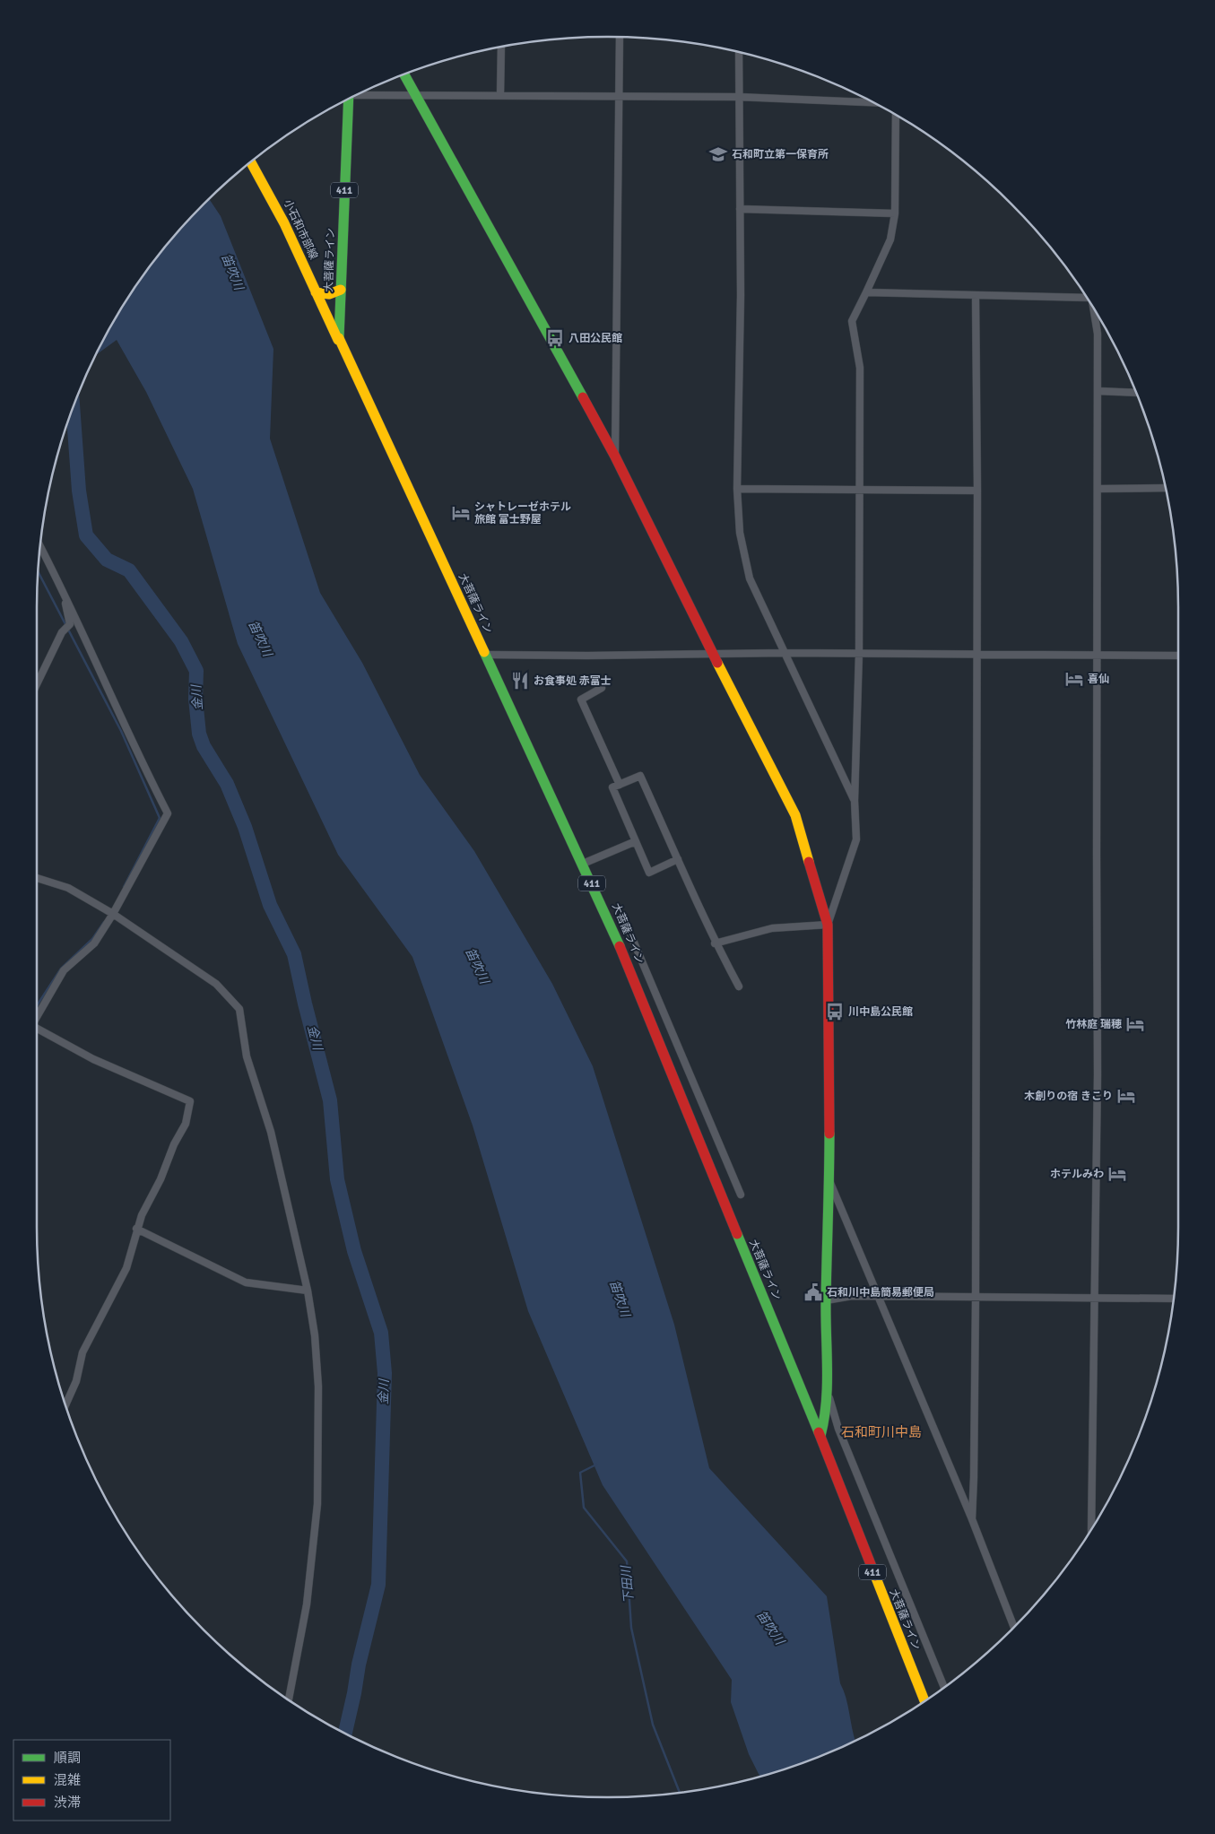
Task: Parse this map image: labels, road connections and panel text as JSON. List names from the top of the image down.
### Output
{
  "streets": {
    "main road": ["411", "小石和市部線", "大菩薩ライン"]
  },
  "crossings": [
    ["小石和市部線", "大菩薩ライン"]
  ],
  "districts": ["石和町川中島"],
  "water": ["笛吹川", "金川", "下田川"],
  "places": {
    "school or university": ["石和町立第一保育所"],
    "bus stop": ["八田公民館", "川中島公民館"],
    "hotel": [
      "シャトレーゼホテル 旅館 富士野屋",
      "喜仙",
      "竹林庭 瑞穂",
      "木創りの宿 きこり",
      "ホテルみわ"
    ],
    "restaurant": ["お食事処 赤富士"],
    "public building": ["石和川中島簡易郵便局"]
  },
  "legend": ["順調", "混雑", "渋滞"]
}
